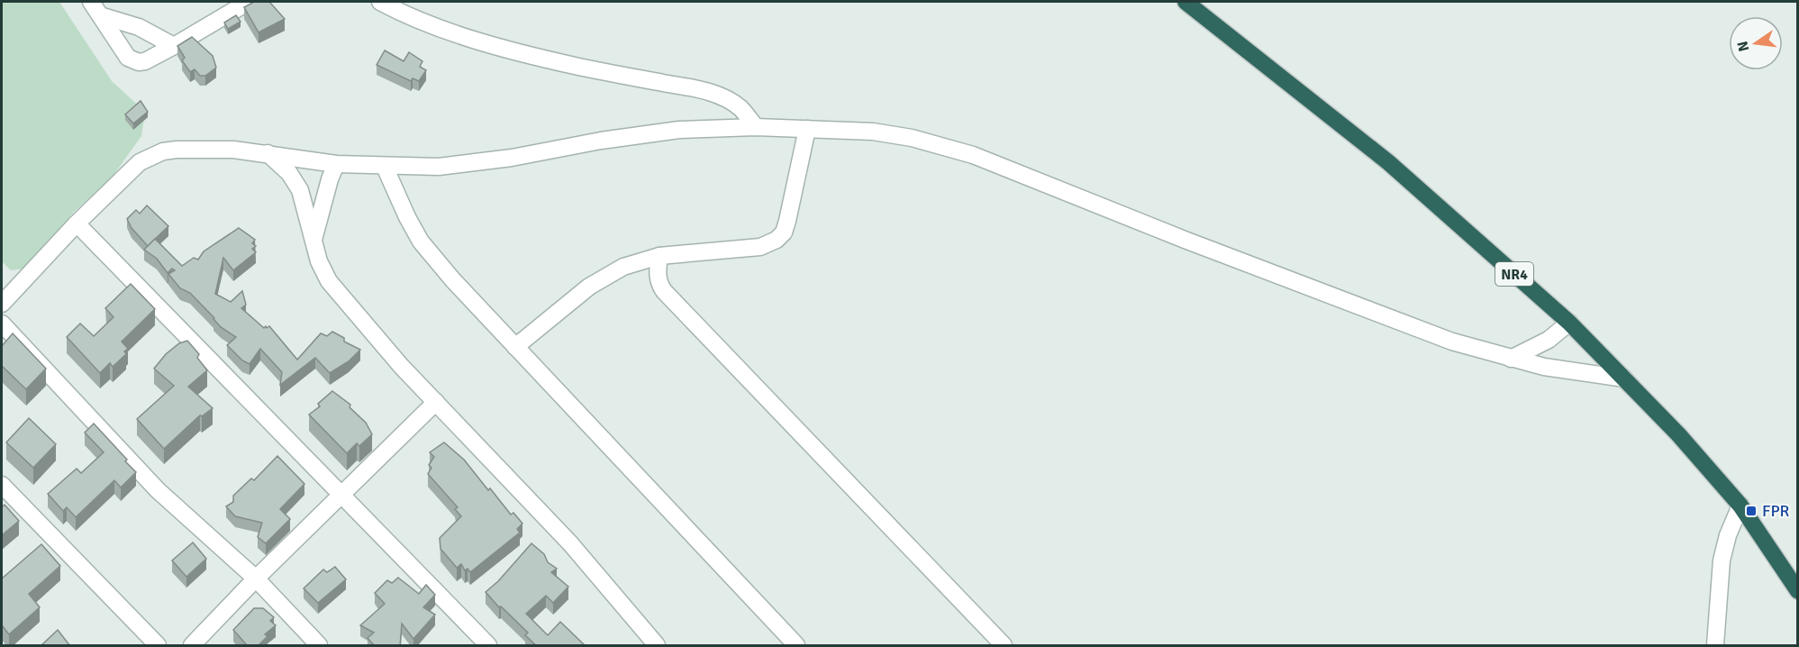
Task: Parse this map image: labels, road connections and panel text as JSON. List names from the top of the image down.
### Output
{
  "streets": {
    "highway": ["NR4"]
  },
  "places": {
    "transit": ["FPR"]
  },
  "north": "left"
}
